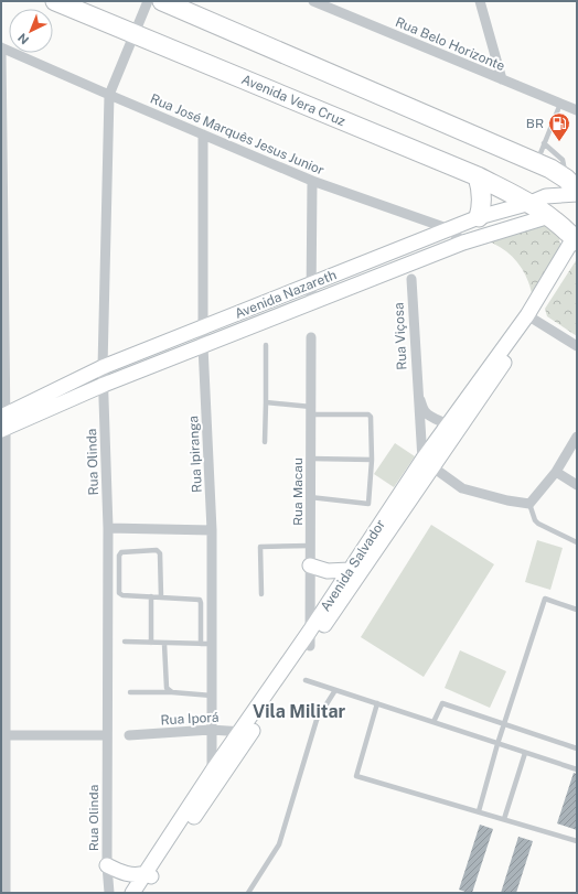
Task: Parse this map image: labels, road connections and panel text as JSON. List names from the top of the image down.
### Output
{
  "streets": {
    "highway": ["Avenida Vera Cruz"],
    "street": [
      "Rua Belo Horizonte",
      "Rua José Marquês Jesus Junior",
      "Avenida Nazareth",
      "Rua Viçosa",
      "Rua Ipiranga",
      "Rua Olinda",
      "Rua Macau",
      "Avenida Salvador",
      "Rua Iporá"
    ]
  },
  "crossings": [
    ["Avenida Vera Cruz", "Avenida Nazareth"],
    ["Avenida Vera Cruz", "Rua Olinda"],
    ["Avenida Vera Cruz", "Avenida Salvador"],
    ["Rua José Marquês Jesus Junior", "Avenida Nazareth"],
    ["Rua José Marquês Jesus Junior", "Rua Ipiranga"],
    ["Rua José Marquês Jesus Junior", "Rua Olinda"],
    ["Avenida Nazareth", "Rua Ipiranga"],
    ["Avenida Nazareth", "Rua Olinda"],
    ["Rua Viçosa", "Avenida Salvador"],
    ["Rua Ipiranga", "Avenida Salvador"],
    ["Rua Ipiranga", "Rua Iporá"],
    ["Rua Macau", "Avenida Salvador"],
    ["Avenida Salvador", "Rua Iporá"]
  ],
  "districts": ["Vila Militar"],
  "places": {
    "fuel station": ["BR"]
  },
  "north": "bottom left"
}
